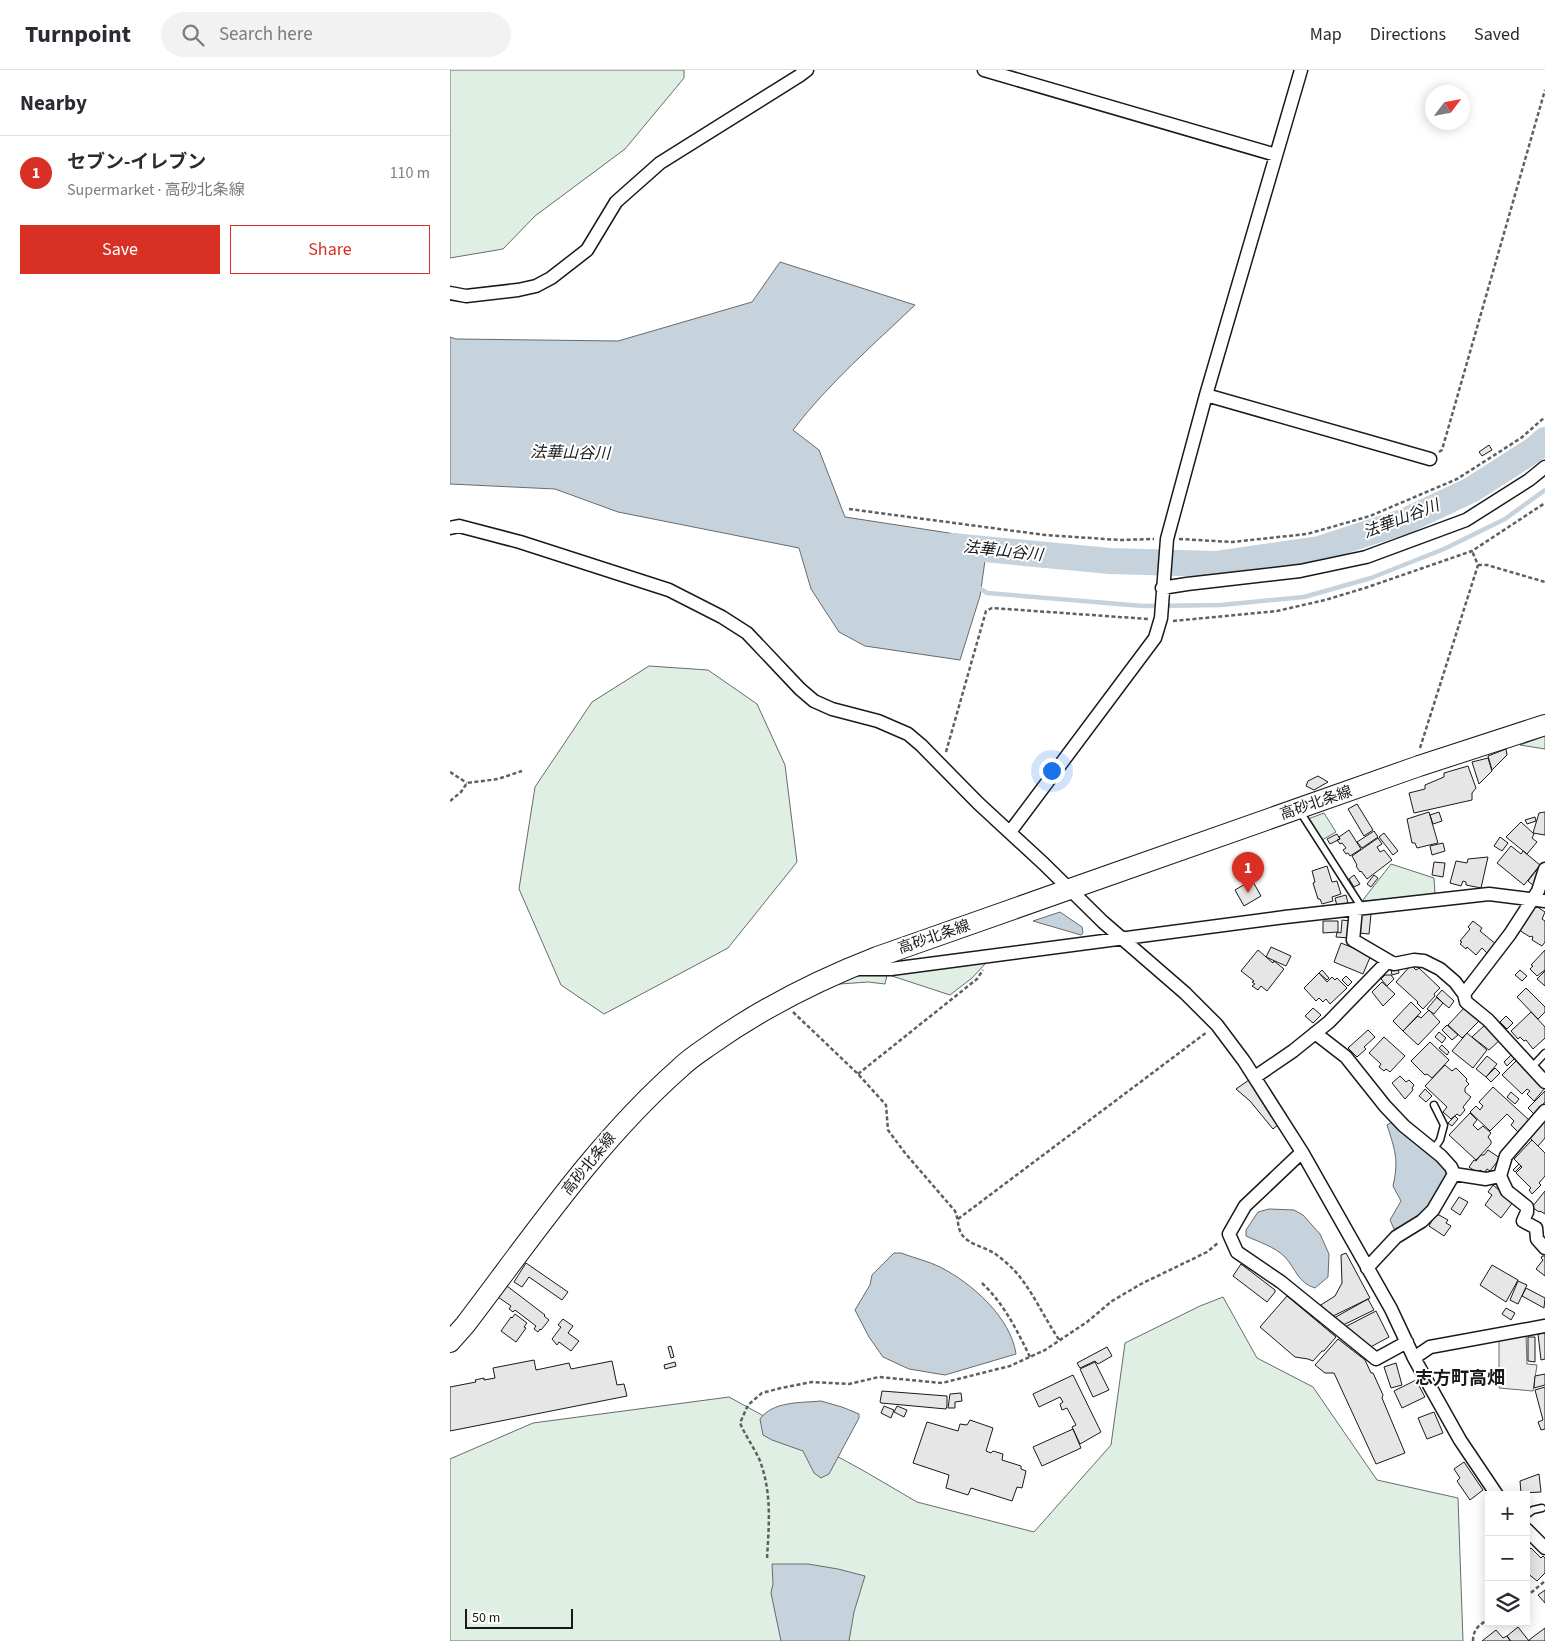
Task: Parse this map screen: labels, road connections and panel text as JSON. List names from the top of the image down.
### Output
{
  "streets": {
    "main road": ["高砂北条線"]
  },
  "districts": ["志方町高畑"],
  "water": ["法華山谷川"],
  "scale_bar": "50 m",
  "north": "top right",
  "page": {
    "header": "Turnpoint",
    "search": "Search here",
    "nav": ["Map", "Directions", "Saved"],
    "heading": "Nearby",
    "list": [
      {
        "mark": "1",
        "name": "セブン-イレブン",
        "note": "Supermarket · 高砂北条線",
        "value": "110 m"
      }
    ],
    "buttons": ["Save", "Share"],
    "pins": "1",
    "map_buttons": ["+", "−"],
    "scale": "50 m"
  }
}
